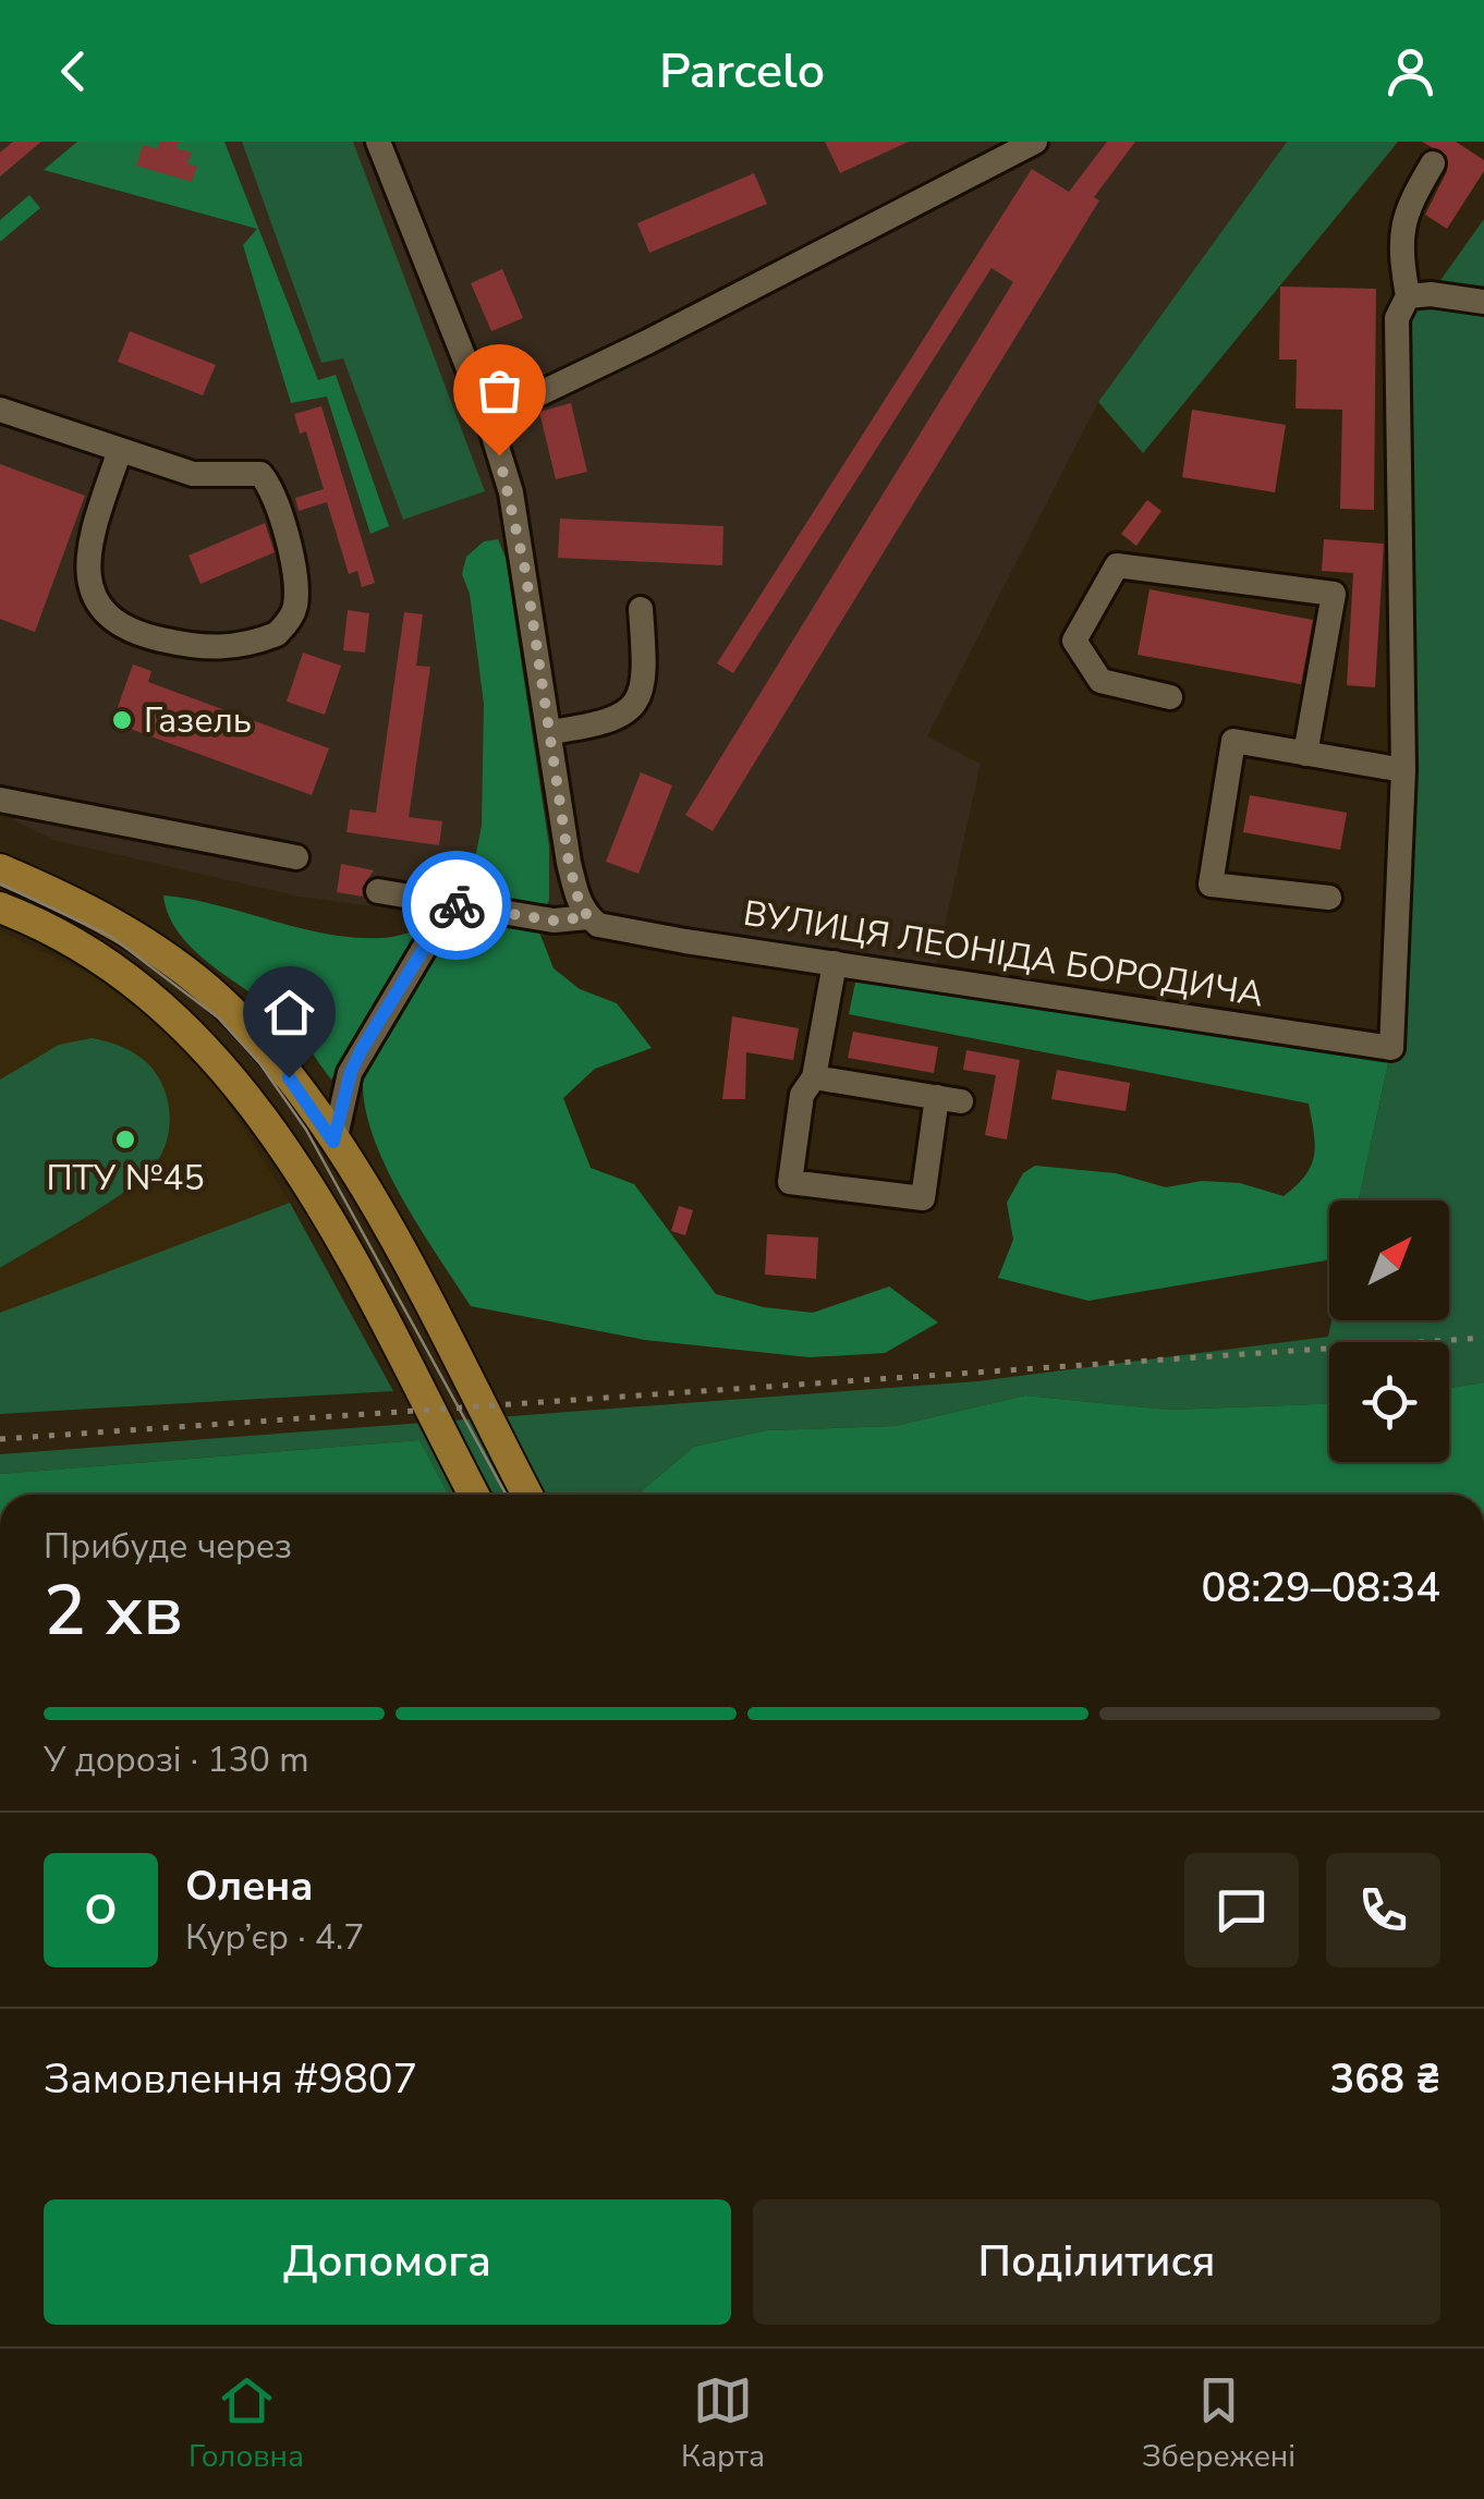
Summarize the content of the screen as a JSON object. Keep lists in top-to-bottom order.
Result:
{
  "streets": {
    "street": ["ВУЛИЦЯ ЛЕОНІДА БОРОДИЧА"]
  },
  "places": ["Газель", "ПТУ №45"],
  "north": "top right",
  "page": {
    "header": "Parcelo",
    "heading": ["2 хв", "Прибуде через", "08:29–08:34"],
    "panel": [
      "Олена",
      "Кур’єр · 4.7",
      "Замовлення #9807",
      "368 ₴"
    ],
    "bar": "У дорозі · 130 m",
    "round": "О",
    "buttons": ["Допомога", "Поділитися"],
    "tabs": ["Головна", "Карта", "Збережені"]
  }
}
